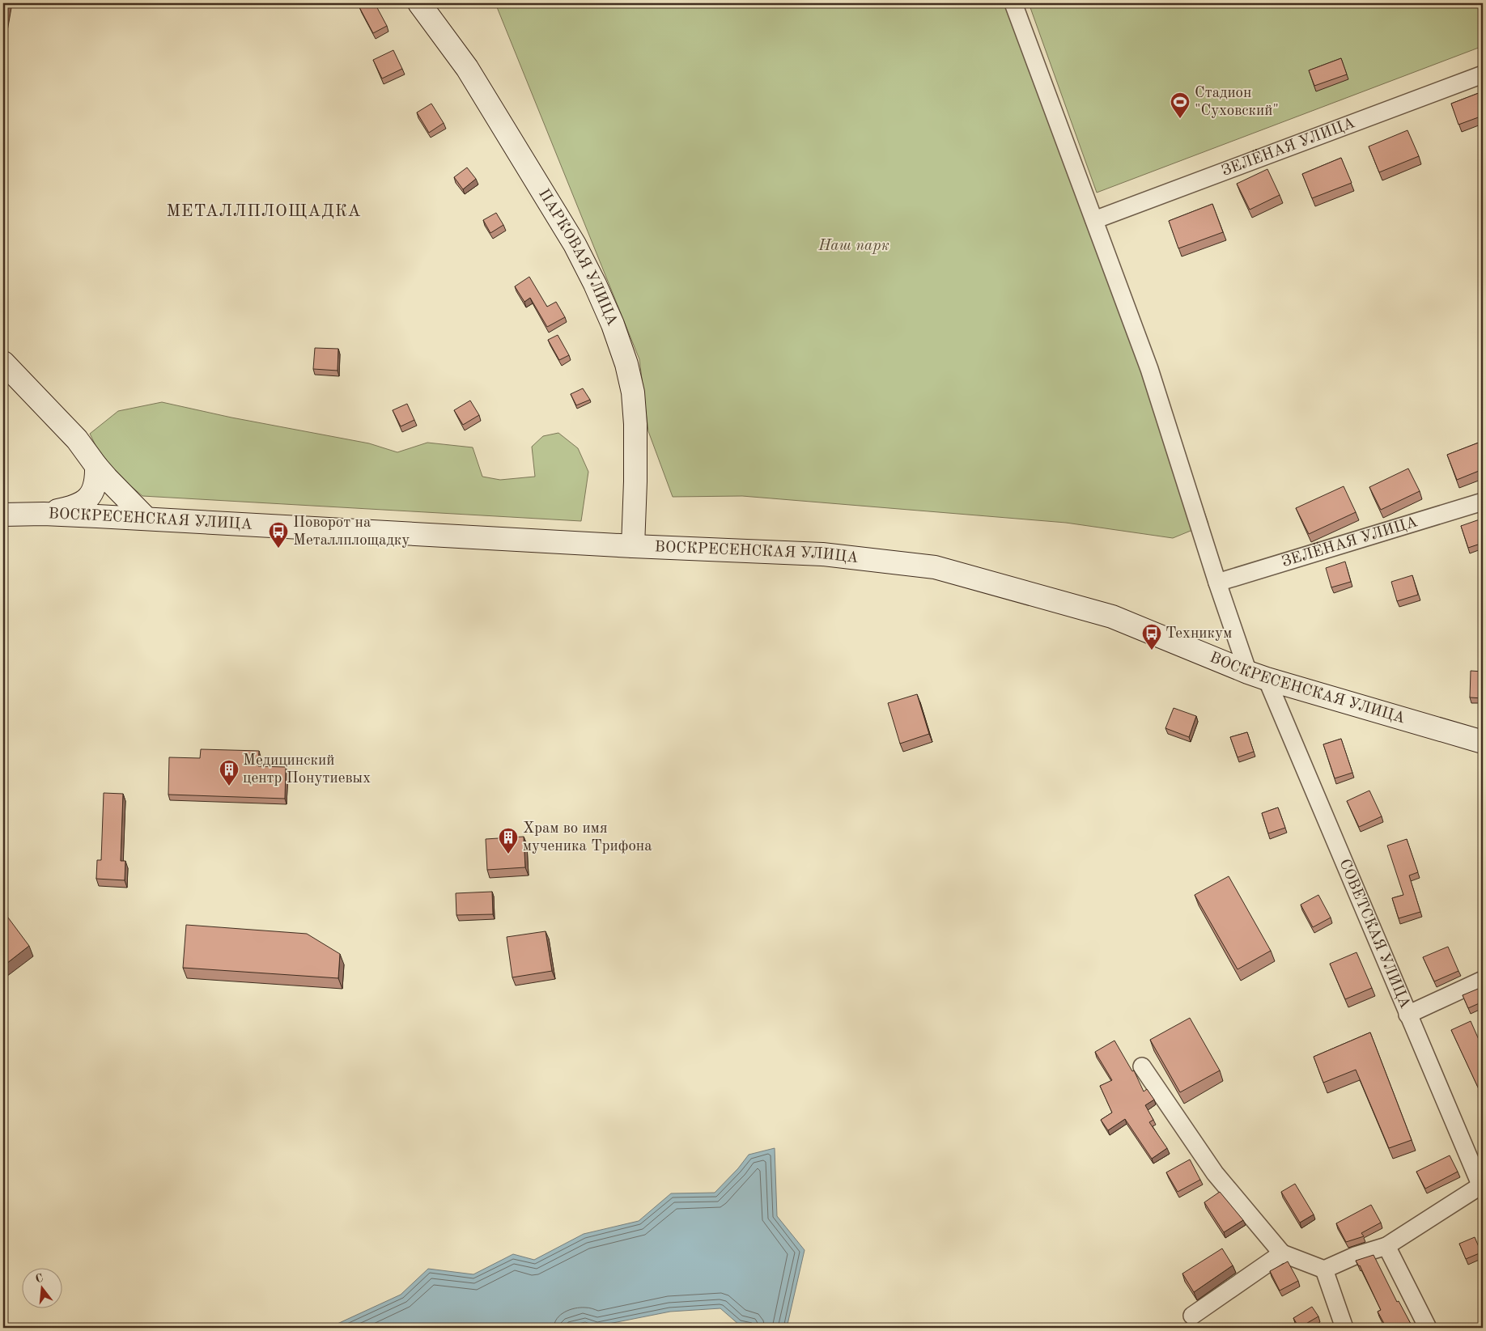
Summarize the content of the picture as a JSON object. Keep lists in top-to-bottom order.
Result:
{
  "streets": {
    "street": [
      "ЗЕЛЁНАЯ УЛИЦА",
      "ПАРКОВАЯ УЛИЦА",
      "ВОСКРЕСЕНСКАЯ УЛИЦА",
      "СОВЕТСКАЯ УЛИЦА"
    ]
  },
  "crossings": [
    ["ЗЕЛЁНАЯ УЛИЦА", "СОВЕТСКАЯ УЛИЦА"],
    ["ПАРКОВАЯ УЛИЦА", "ВОСКРЕСЕНСКАЯ УЛИЦА"],
    ["ВОСКРЕСЕНСКАЯ УЛИЦА", "СОВЕТСКАЯ УЛИЦА"]
  ],
  "districts": ["МЕТАЛЛПЛОЩАДКА"],
  "parks": ["Наш парк"],
  "places": {
    "sports": ["Стадион \"Суховский\""],
    "bus stop": ["Поворот на Металлплощадку", "Техникум"],
    "building": ["Медицинский центр Понутиевых", "Храм во имя мученика Трифона"]
  },
  "north": "top"
}
